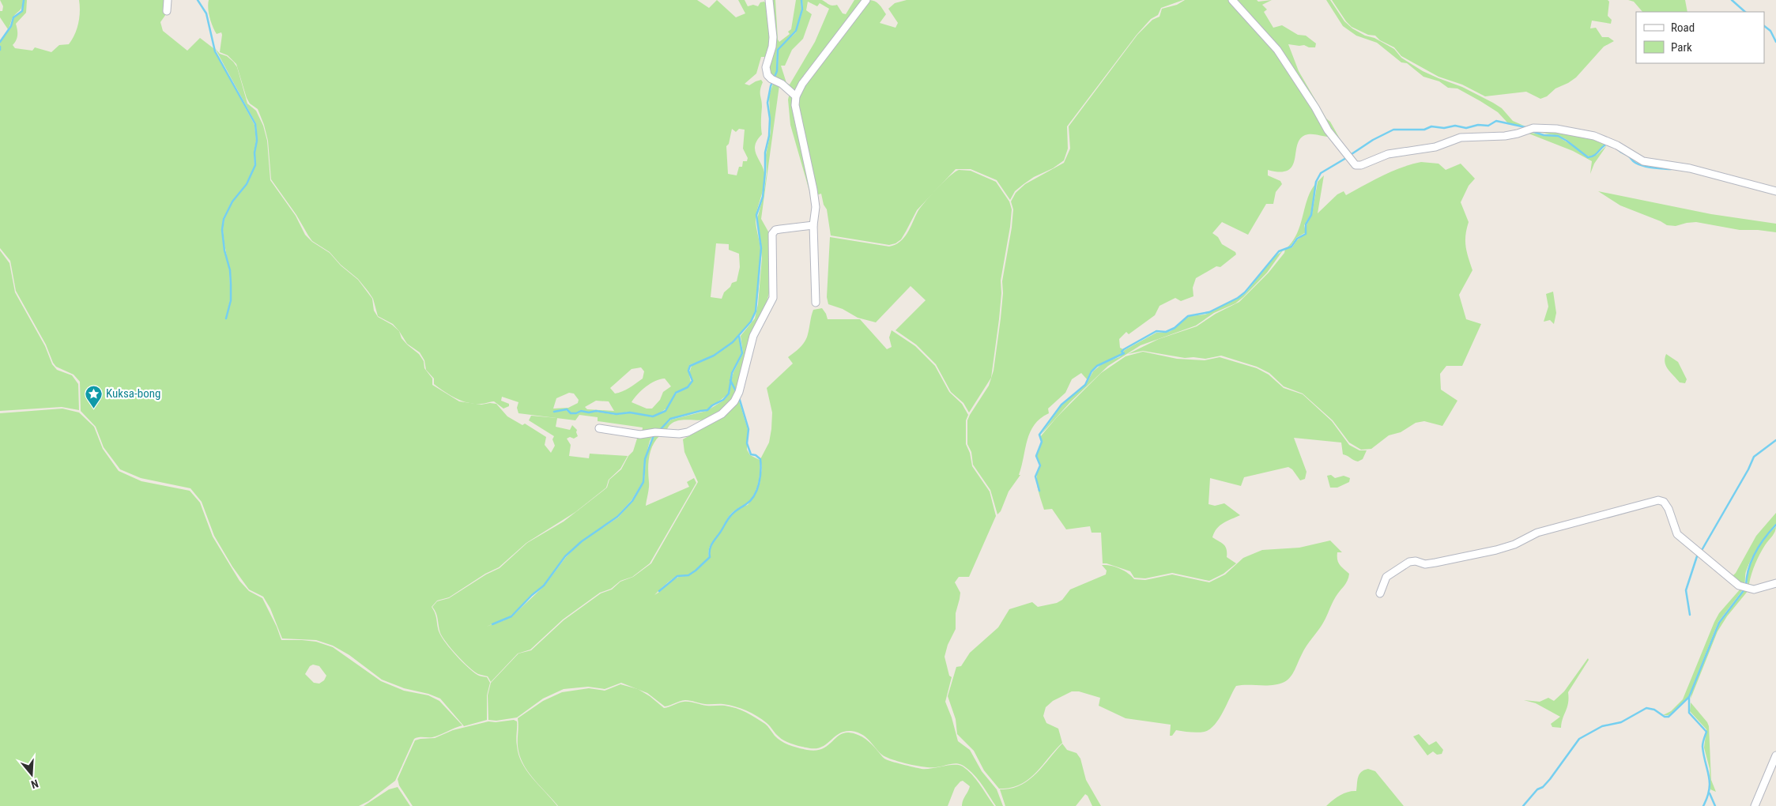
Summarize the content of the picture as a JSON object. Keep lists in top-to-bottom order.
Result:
{
  "places": {
    "place": ["Kuksa-bong"]
  },
  "legend": ["Road", "Park"],
  "north": "bottom"
}
